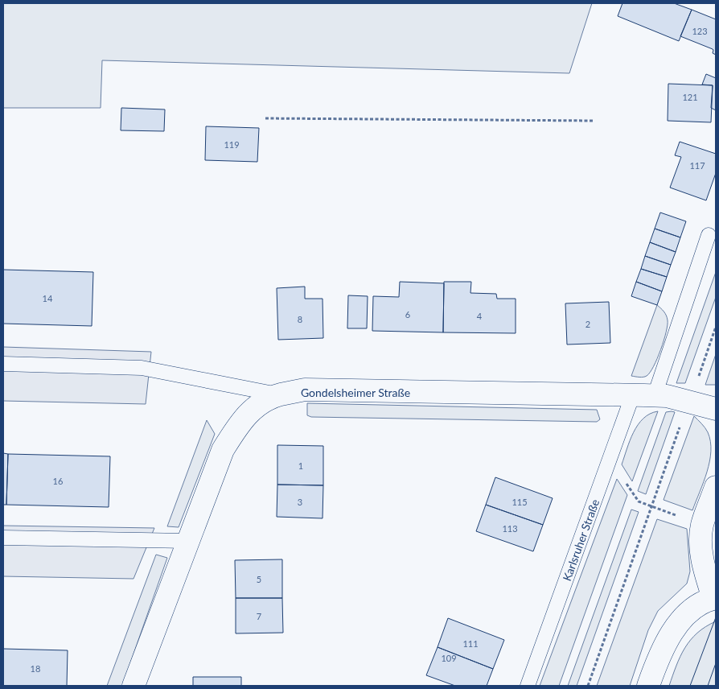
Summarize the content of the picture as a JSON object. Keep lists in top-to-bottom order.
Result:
{
  "streets": {
    "street": ["Gondelsheimer Straße"],
    "lane": ["Karlsruher Straße"]
  },
  "crossings": [
    ["Gondelsheimer Straße", "Karlsruher Straße"]
  ],
  "house_numbers": [
    "123",
    "121",
    "119",
    "117",
    "14",
    "6",
    "4",
    "8",
    "2",
    "1",
    "16",
    "3",
    "115",
    "113",
    "5",
    "7",
    "111",
    "109",
    "18"
  ]
}
